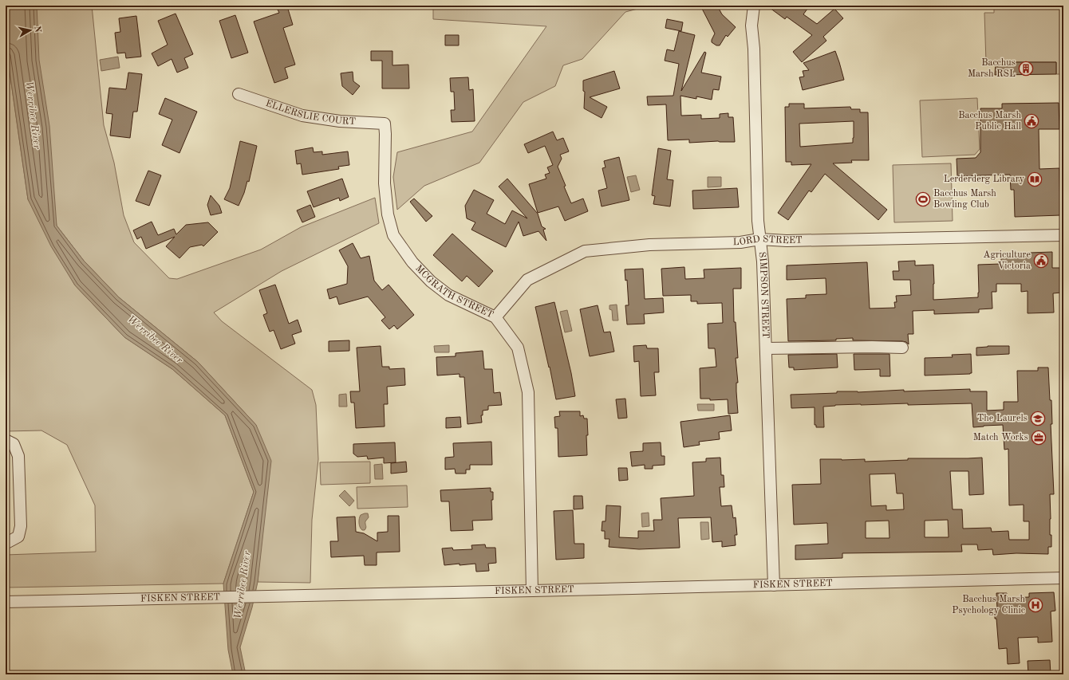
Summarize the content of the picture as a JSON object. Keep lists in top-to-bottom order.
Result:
{
  "streets": {
    "street": [
      "ELLERSLIE COURT",
      "LORD STREET",
      "MCGRATH STREET",
      "SIMPSON STREET",
      "FISKEN STREET"
    ]
  },
  "crossings": [
    ["ELLERSLIE COURT", "MCGRATH STREET"],
    ["LORD STREET", "MCGRATH STREET"],
    ["LORD STREET", "SIMPSON STREET"],
    ["MCGRATH STREET", "FISKEN STREET"],
    ["SIMPSON STREET", "FISKEN STREET"]
  ],
  "water": ["Werribee River"],
  "places": {
    "building": ["Bacchus Marsh RSL"],
    "public building": ["Bacchus Marsh Public Hall", "Agriculture Victoria"],
    "library": ["Lerderderg Library"],
    "sports": ["Bacchus Marsh Bowling Club"],
    "school or university": ["The Laurels"],
    "office": ["Match Works"],
    "hospital": ["Bacchus Marsh Psychology Clinic"]
  },
  "north": "right"
}
